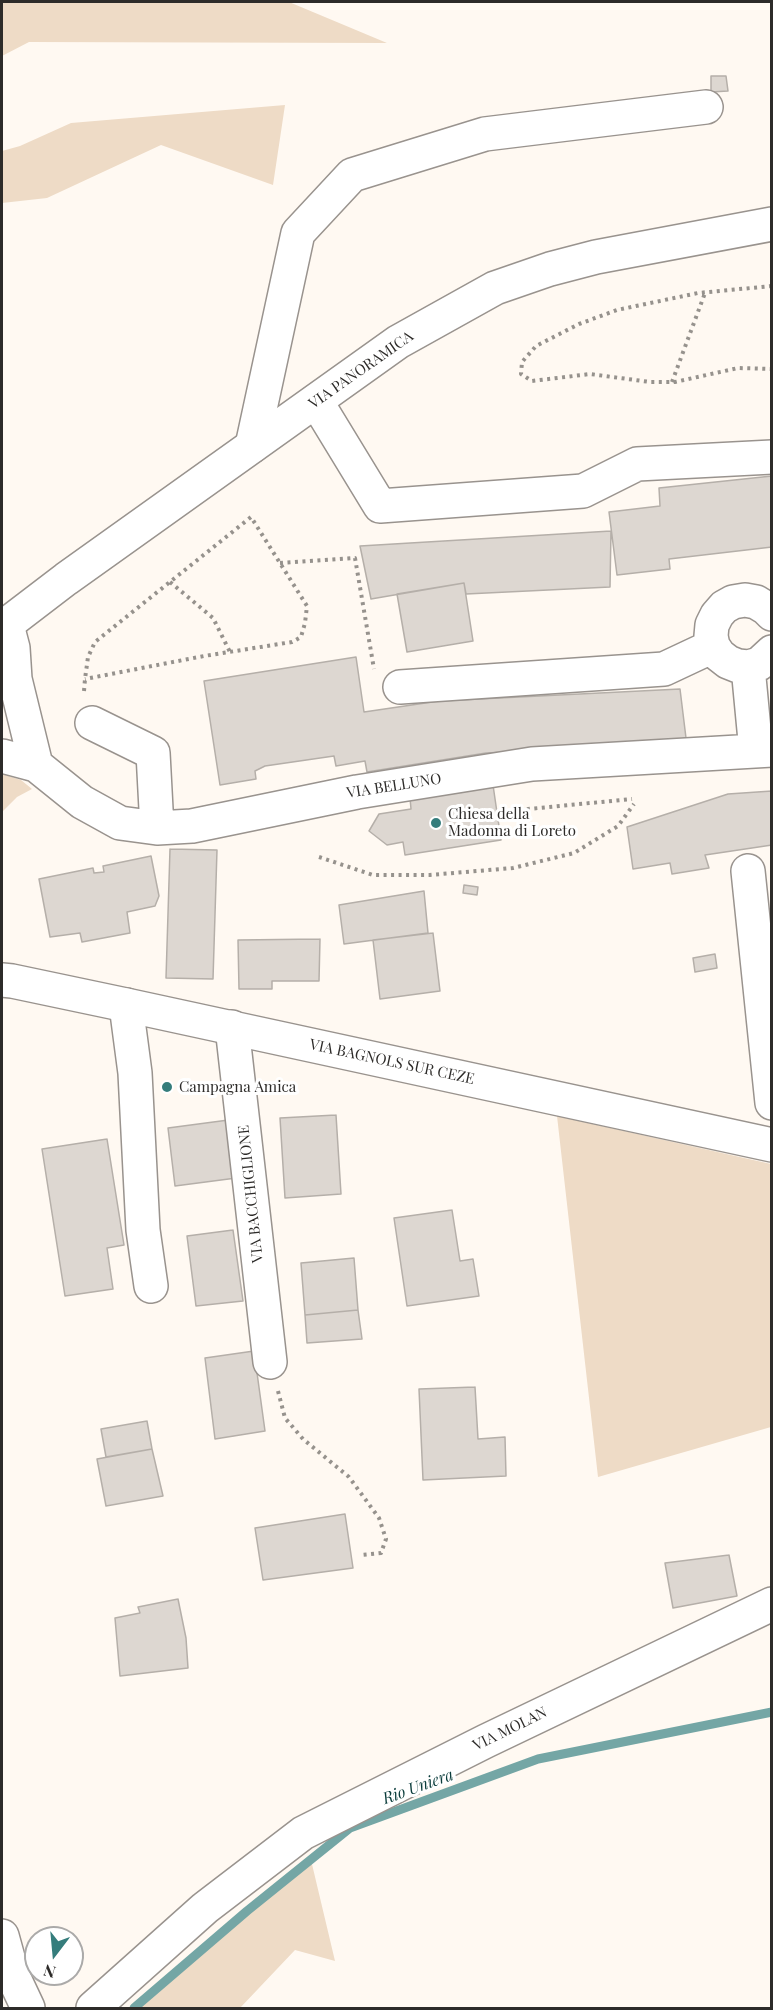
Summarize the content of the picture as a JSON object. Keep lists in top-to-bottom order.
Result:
{
  "streets": {
    "street": [
      "VIA PANORAMICA",
      "VIA BELLUNO",
      "VIA BAGNOLS SUR CEZE",
      "VIA BACCHIGLIONE",
      "VIA MOLAN"
    ]
  },
  "crossings": [
    ["VIA BAGNOLS SUR CEZE", "VIA BACCHIGLIONE"]
  ],
  "water": ["Rio Uniera"],
  "places": ["Chiesa della Madonna di Loreto", "Campagna Amica"],
  "north": "bottom"
}
